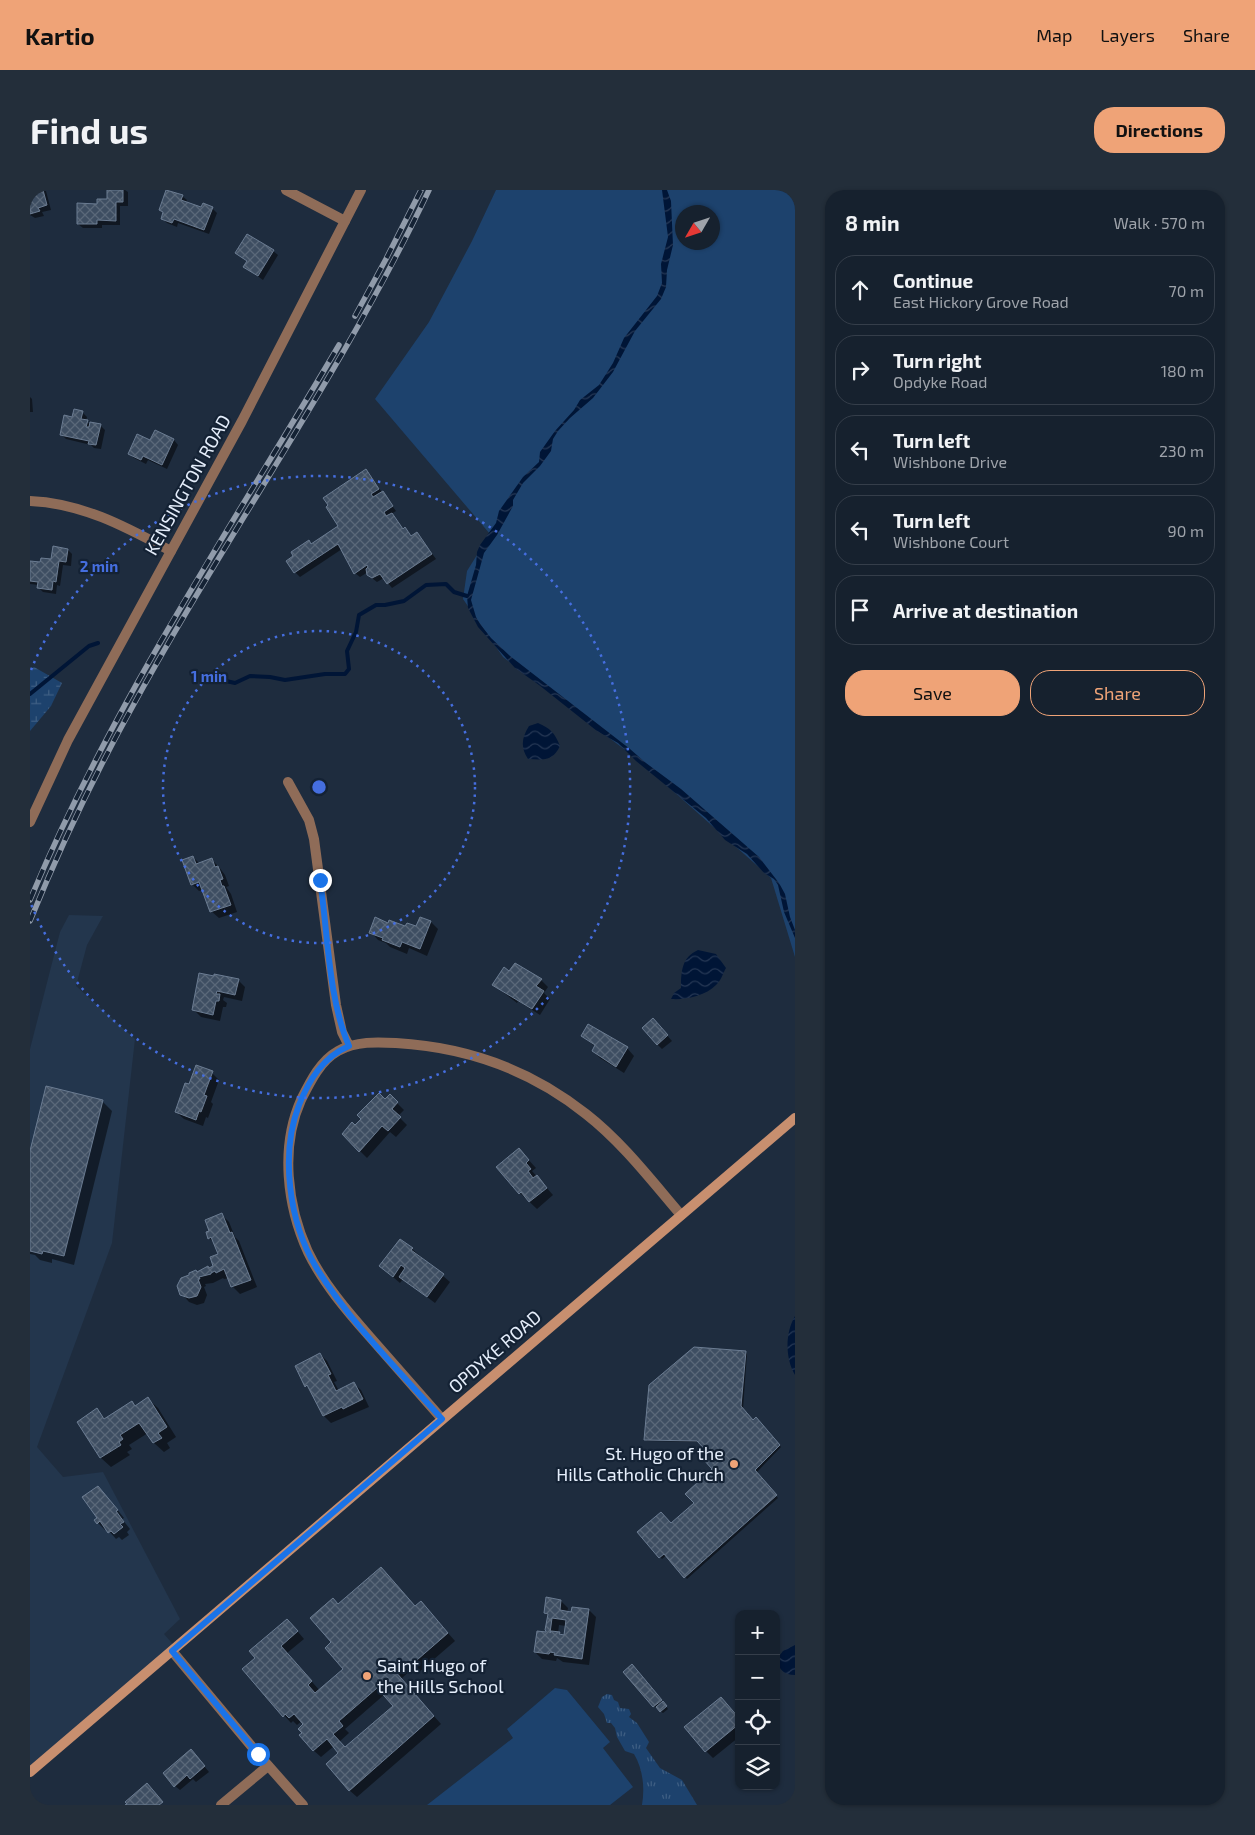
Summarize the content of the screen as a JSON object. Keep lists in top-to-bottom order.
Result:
{
  "streets": {
    "main road": ["OPDYKE ROAD"],
    "street": ["KENSINGTON ROAD"]
  },
  "places": ["St. Hugo of the Hills Catholic Church", "Saint Hugo of the Hills School"],
  "north": "bottom left",
  "page": {
    "header": "Kartio",
    "nav": ["Map", "Layers", "Share"],
    "buttons": [
      "Directions",
      ["Save", "Share"]
    ],
    "title": "Find us",
    "heading": ["8 min", "Walk · 570 m"],
    "list": [
      ["Continue", "East Hickory Grove Road", "70 m"],
      ["Turn right", "Opdyke Road", "180 m"],
      ["Turn left", "Wishbone Drive", "230 m"],
      ["Turn left", "Wishbone Court", "90 m"],
      "Arrive at destination"
    ],
    "map_buttons": ["+", "−"]
  },
  "rings": ["2 min", "1 min"]
}
